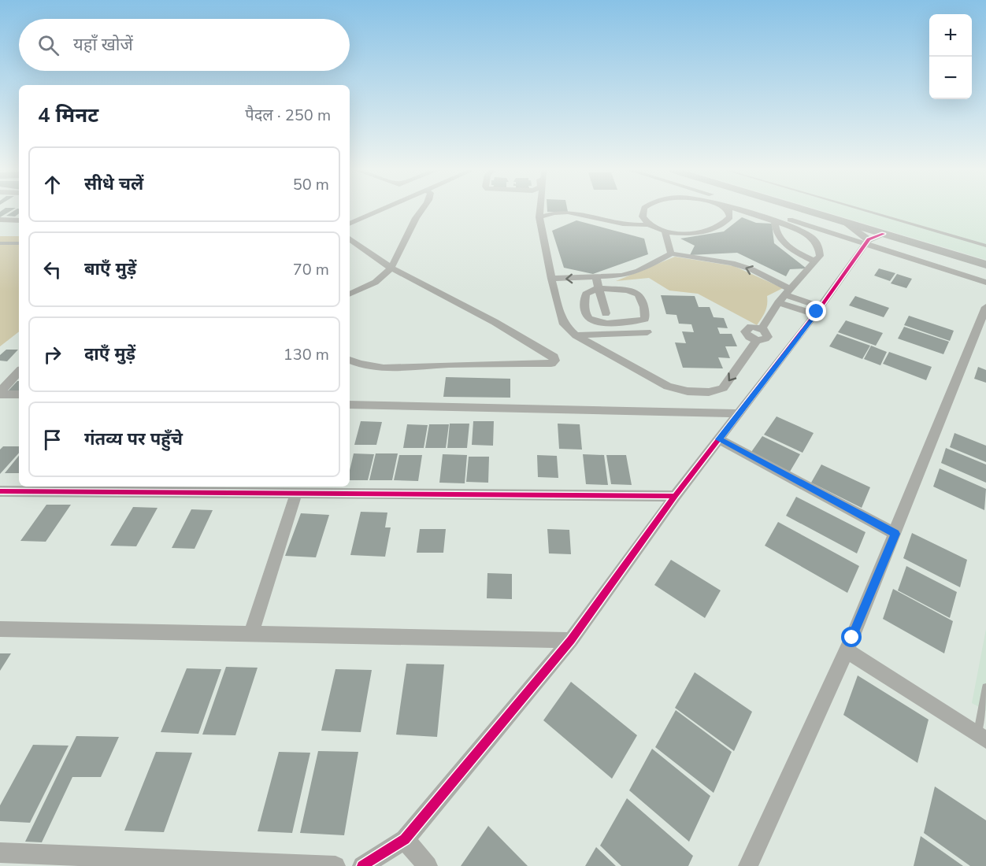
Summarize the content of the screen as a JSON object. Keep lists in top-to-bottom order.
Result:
{
  "page": {
    "map_buttons": ["+", "−"],
    "search": "यहाँ खोजें",
    "heading": ["4 मिनट", "पैदल · 250 m"],
    "list": [
      ["सीधे चलें", "50 m"],
      ["बाएँ मुड़ें", "70 m"],
      ["दाएँ मुड़ें", "130 m"],
      "गंतव्य पर पहुँचे"
    ]
  }
}
